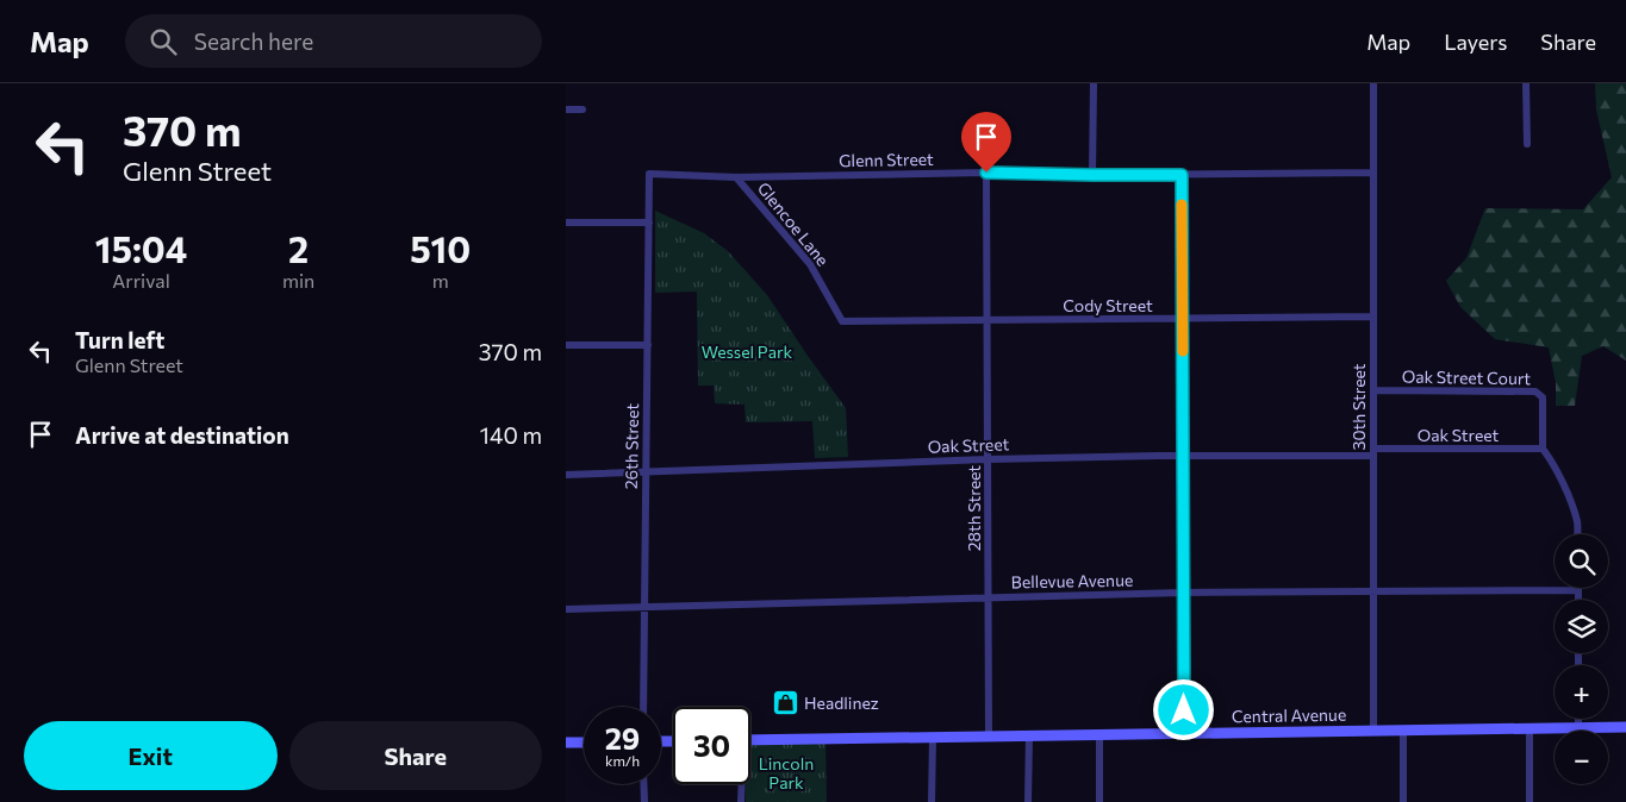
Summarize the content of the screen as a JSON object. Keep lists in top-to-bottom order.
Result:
{
  "streets": {
    "street": [
      "Glenn Street",
      "Glencoe Lane",
      "Cody Street",
      "Oak Street Court",
      "30th Street",
      "Oak Street",
      "26th Street",
      "28th Street",
      "Bellevue Avenue",
      "Central Avenue"
    ]
  },
  "crossings": [
    ["Glenn Street", "Glencoe Lane"],
    ["Glenn Street", "30th Street"],
    ["Glenn Street", "26th Street"],
    ["Glenn Street", "28th Street"],
    ["Glencoe Lane", "Cody Street"],
    ["Cody Street", "30th Street"],
    ["Cody Street", "28th Street"],
    ["Oak Street Court", "30th Street"],
    ["Oak Street Court", "Oak Street"],
    ["30th Street", "Oak Street"],
    ["30th Street", "Bellevue Avenue"],
    ["30th Street", "Central Avenue"],
    ["Oak Street", "26th Street"],
    ["Oak Street", "28th Street"],
    ["26th Street", "Bellevue Avenue"],
    ["28th Street", "Bellevue Avenue"],
    ["28th Street", "Central Avenue"]
  ],
  "parks": ["Wessel Park", "Lincoln Park"],
  "places": {
    "shop": ["Headlinez"]
  },
  "page": {
    "header": "Map",
    "search": "Search here",
    "nav": ["Map", "Layers", "Share"],
    "turn": ["370 m", "Glenn Street"],
    "eta": [
      "15:04",
      "Arrival",
      "2",
      "min",
      "510",
      "m"
    ],
    "list": [
      {
        "name": "Turn left",
        "note": "Glenn Street",
        "value": "370 m"
      },
      {
        "name": "Arrive at destination",
        "value": "140 m"
      }
    ],
    "map_buttons": ["+", "−"],
    "speed": "29 km/h",
    "limit": "30",
    "buttons": ["Exit", "Share"]
  }
}
